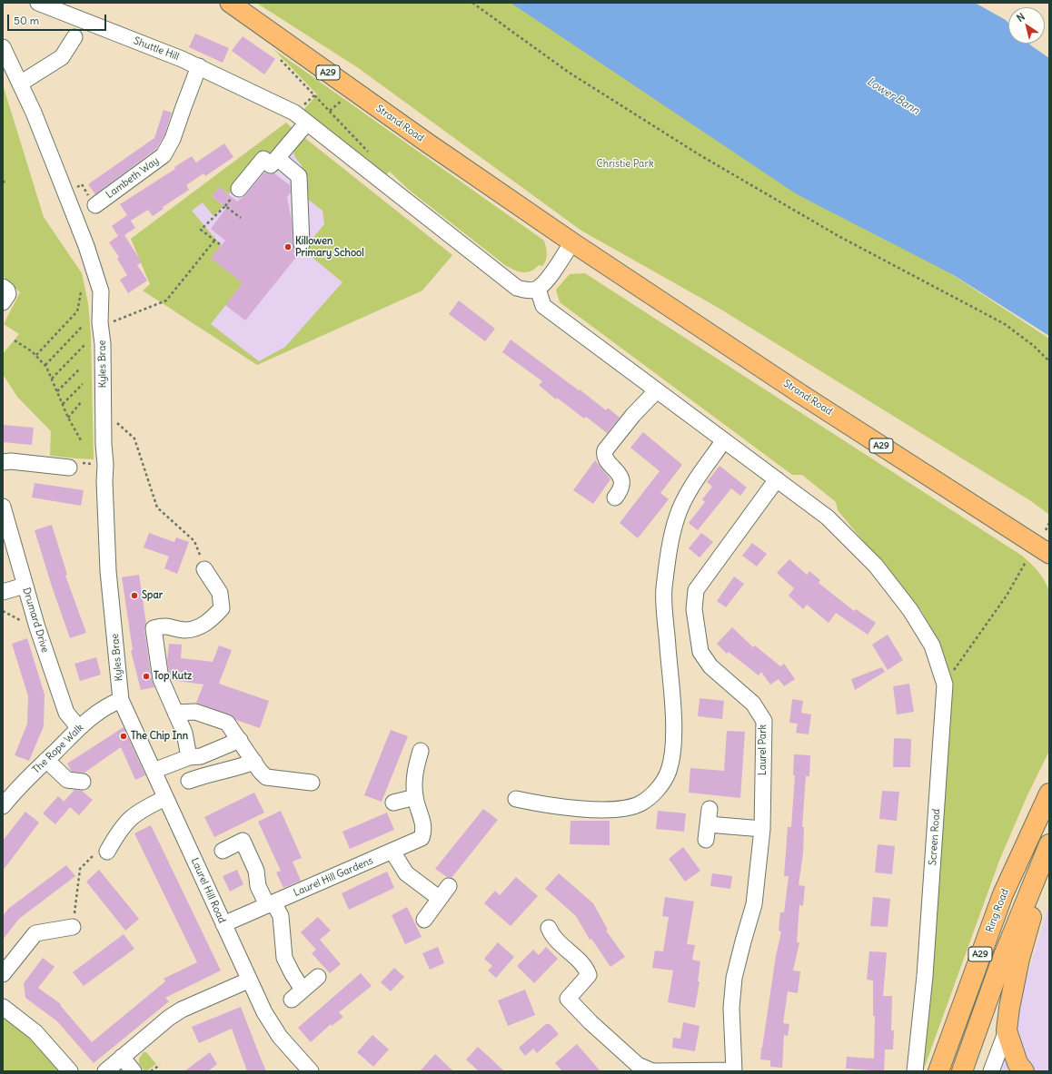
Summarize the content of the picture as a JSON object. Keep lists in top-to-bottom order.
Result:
{
  "streets": {
    "highway": ["A29", "Ring Road"],
    "main road": ["Strand Road"],
    "street": [
      "Shuttle Hill",
      "Lambeth Way",
      "Kyles Brae",
      "Drumard Drive",
      "The Rope Walk",
      "Laurel Park",
      "Screen Road",
      "Laurel Hill Gardens",
      "Laurel Hill Road"
    ]
  },
  "crossings": [
    ["Shuttle Hill", "Lambeth Way"],
    ["Kyles Brae", "The Rope Walk"],
    ["Kyles Brae", "Laurel Hill Road"],
    ["Drumard Drive", "The Rope Walk"],
    ["The Rope Walk", "Laurel Hill Road"],
    ["Laurel Park", "Screen Road"],
    ["Laurel Hill Gardens", "Laurel Hill Road"]
  ],
  "water": ["Lower Bann"],
  "parks": ["Christie Park"],
  "places": [
    "Killowen Primary School",
    "Spar",
    "Top Kutz",
    "The Chip Inn"
  ],
  "scale_bar": "50 m",
  "north": "top left"
}
